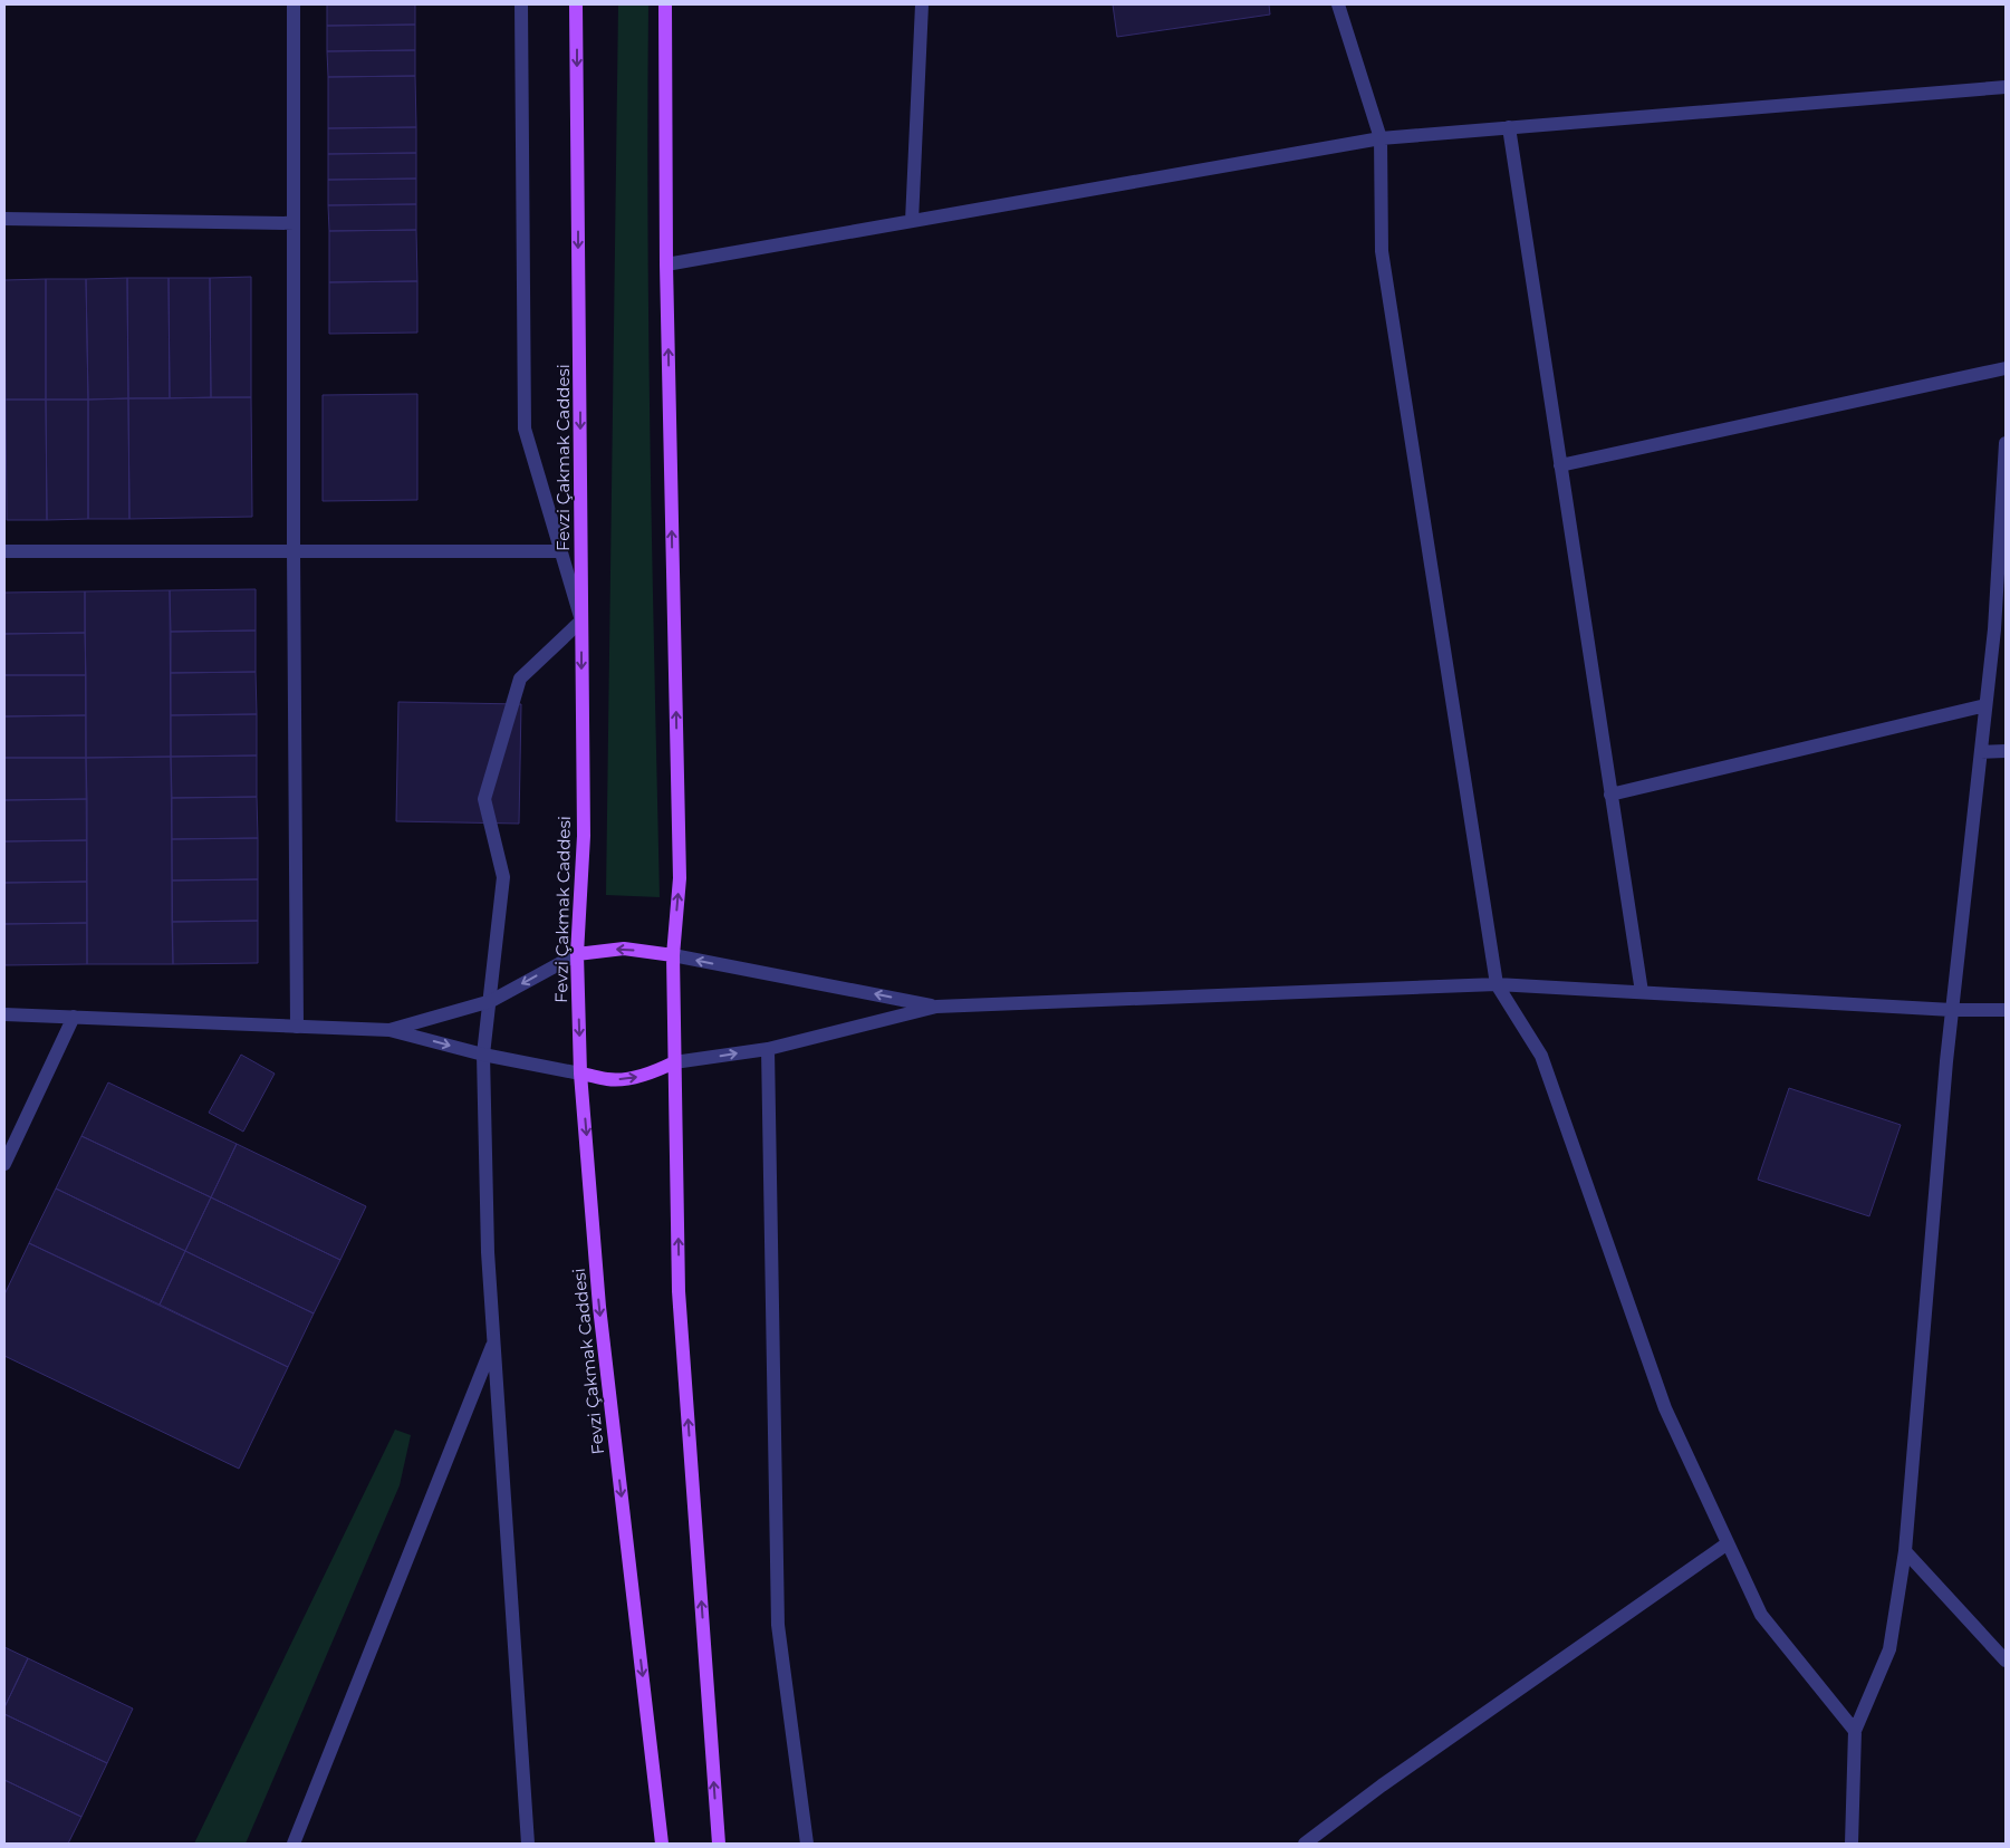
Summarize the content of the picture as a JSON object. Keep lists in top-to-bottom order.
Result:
{
  "streets": {
    "main road": ["Fevzi Çakmak Caddesi"]
  }
}
